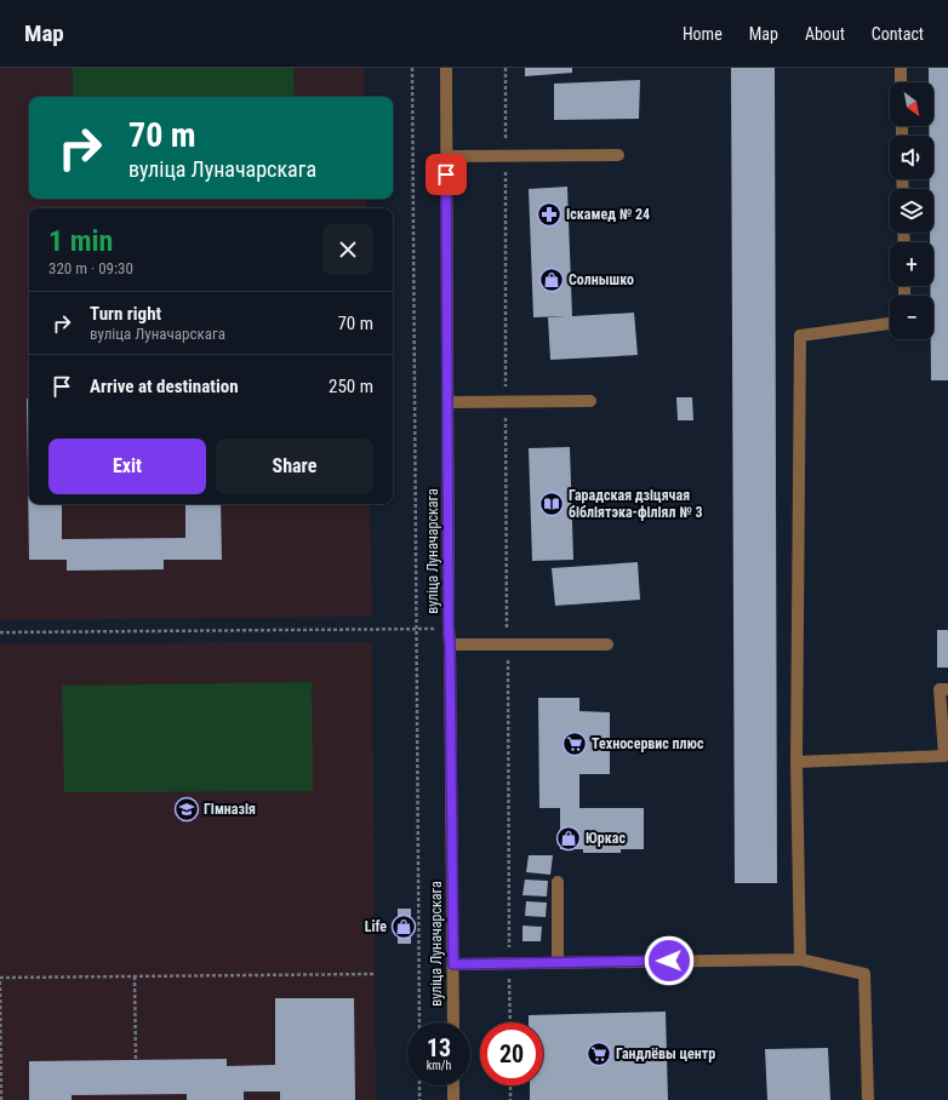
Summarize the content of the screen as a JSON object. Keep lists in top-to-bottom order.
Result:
{
  "streets": {
    "street": ["вуліца Луначарскага"]
  },
  "places": {
    "pharmacy": ["Іскамед № 24"],
    "shop": ["Солнышко", "Юркас", "Life"],
    "library": ["Гарадская дзіцячая бібліятэка-філіял № 3"],
    "supermarket": ["Техносервис плюс", "Гандлёвы центр"],
    "school or university": ["Гімназія"]
  },
  "north": "bottom right",
  "page": {
    "header": "Map",
    "nav": [
      "Home",
      "Map",
      "About",
      "Contact"
    ],
    "map_buttons": ["+", "−"],
    "turn": ["70 m", "вуліца Луначарскага"],
    "heading": ["1 min", "320 m · 09:30"],
    "list": [
      {
        "name": "Turn right",
        "note": "вуліца Луначарскага",
        "value": "70 m"
      },
      {
        "name": "Arrive at destination",
        "value": "250 m"
      }
    ],
    "buttons": ["Exit", "Share"],
    "speed": "13 km/h",
    "limit": "20"
  }
}
